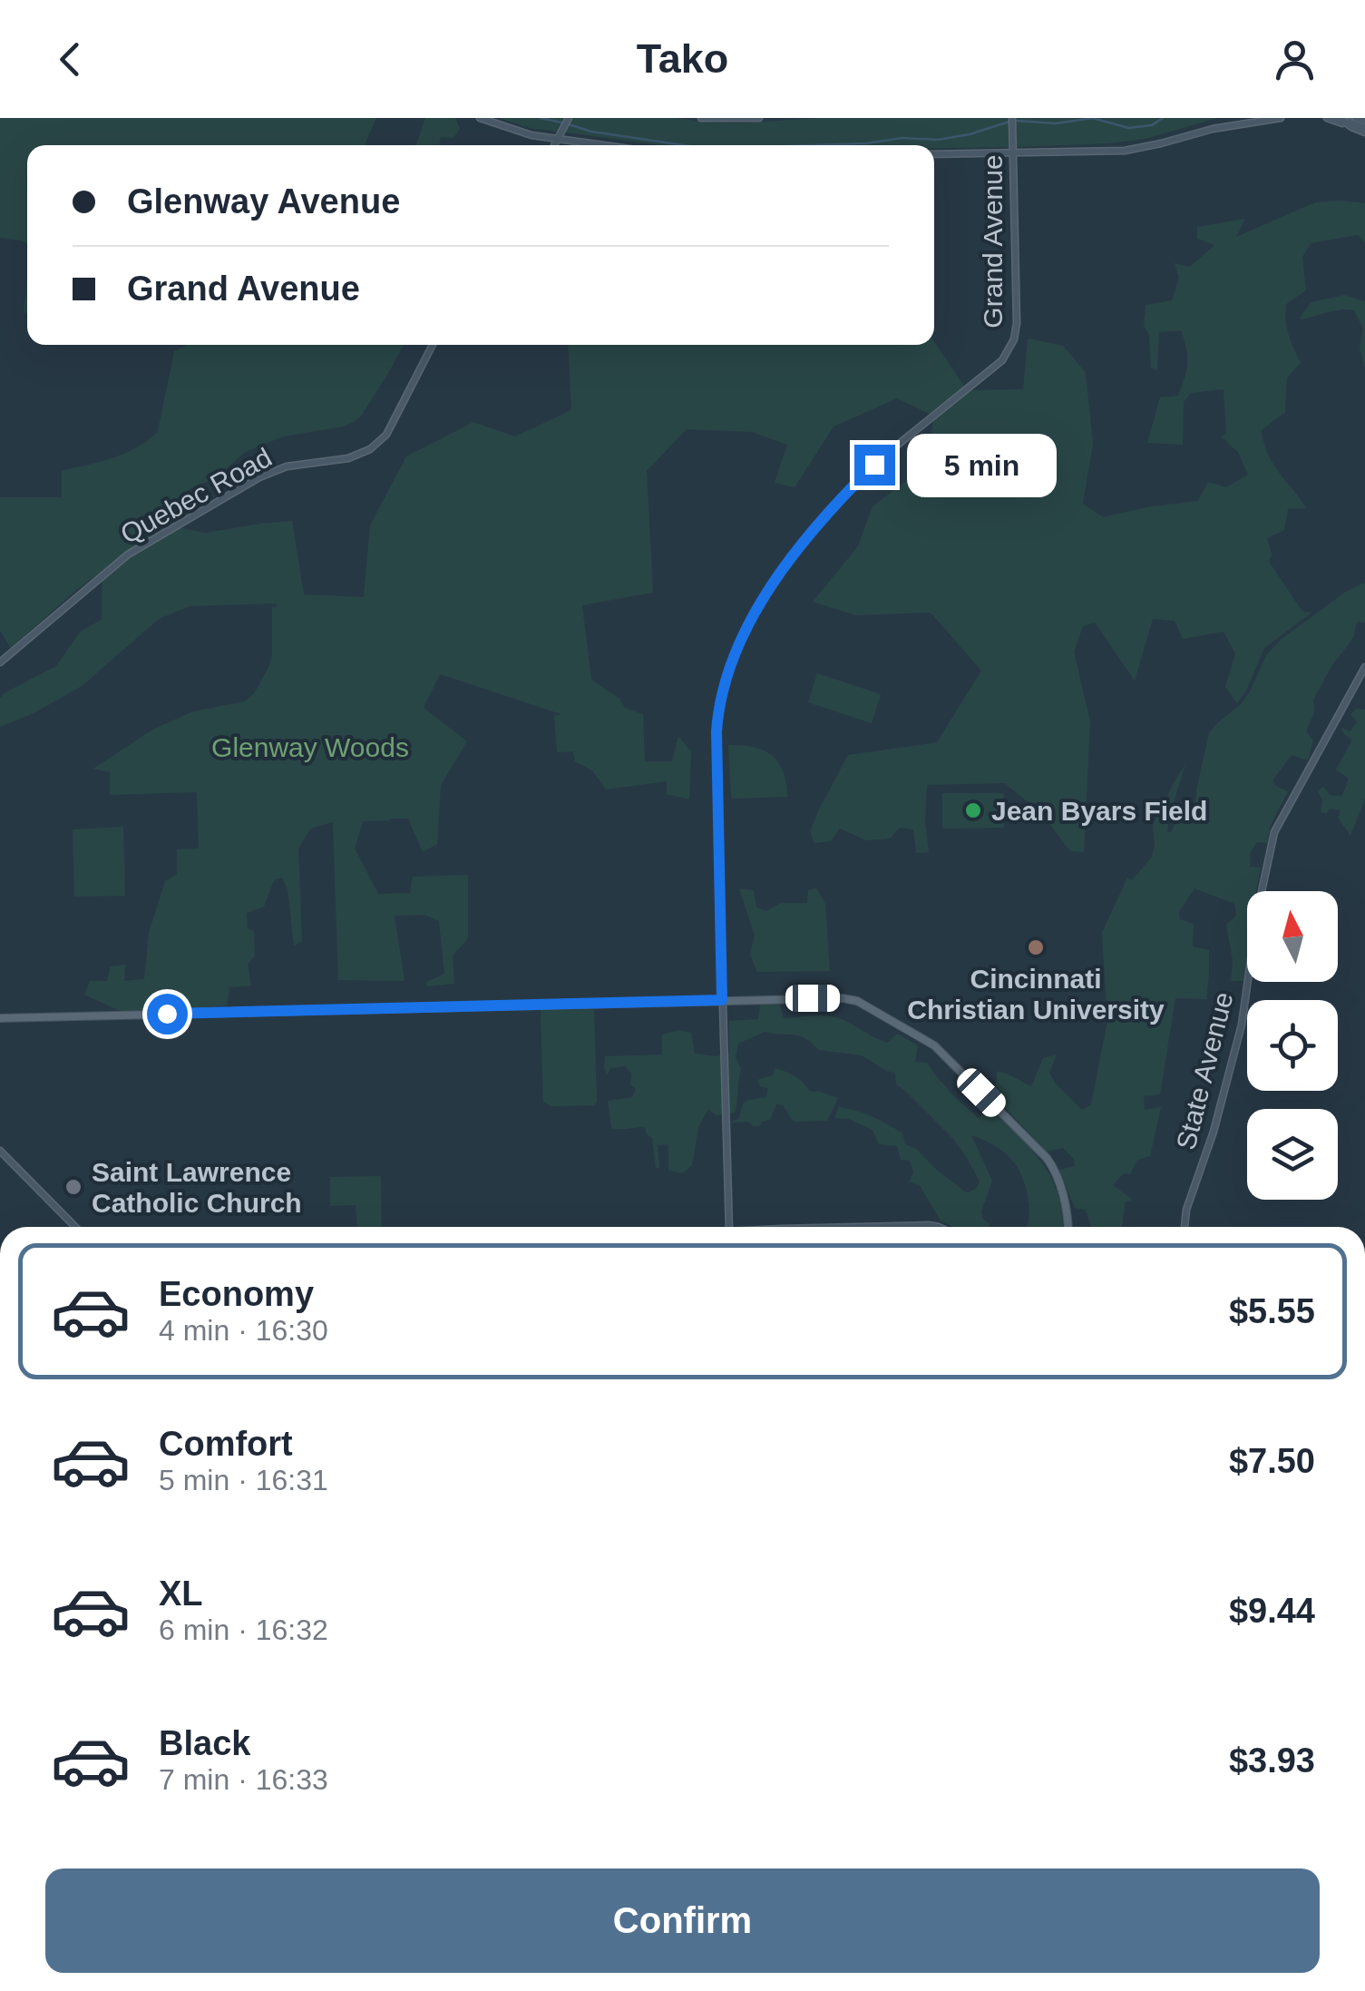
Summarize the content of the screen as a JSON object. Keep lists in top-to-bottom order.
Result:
{
  "streets": {
    "street": ["Grand Avenue", "Quebec Road", "State Avenue"]
  },
  "parks": ["Glenway Woods"],
  "places": ["Jean Byars Field", "Cincinnati Christian University", "Saint Lawrence Catholic Church"],
  "north": "top",
  "page": {
    "header": "Tako",
    "banner": ["Glenway Avenue", "Grand Avenue"],
    "bubble": "5 min",
    "list": [
      {
        "name": "Economy",
        "note": "4 min · 16:30",
        "value": "$5.55"
      },
      {
        "name": "Comfort",
        "note": "5 min · 16:31",
        "value": "$7.50"
      },
      {
        "name": "XL",
        "note": "6 min · 16:32",
        "value": "$9.44"
      },
      {
        "name": "Black",
        "note": "7 min · 16:33",
        "value": "$3.93"
      }
    ],
    "buttons": "Confirm"
  }
}
